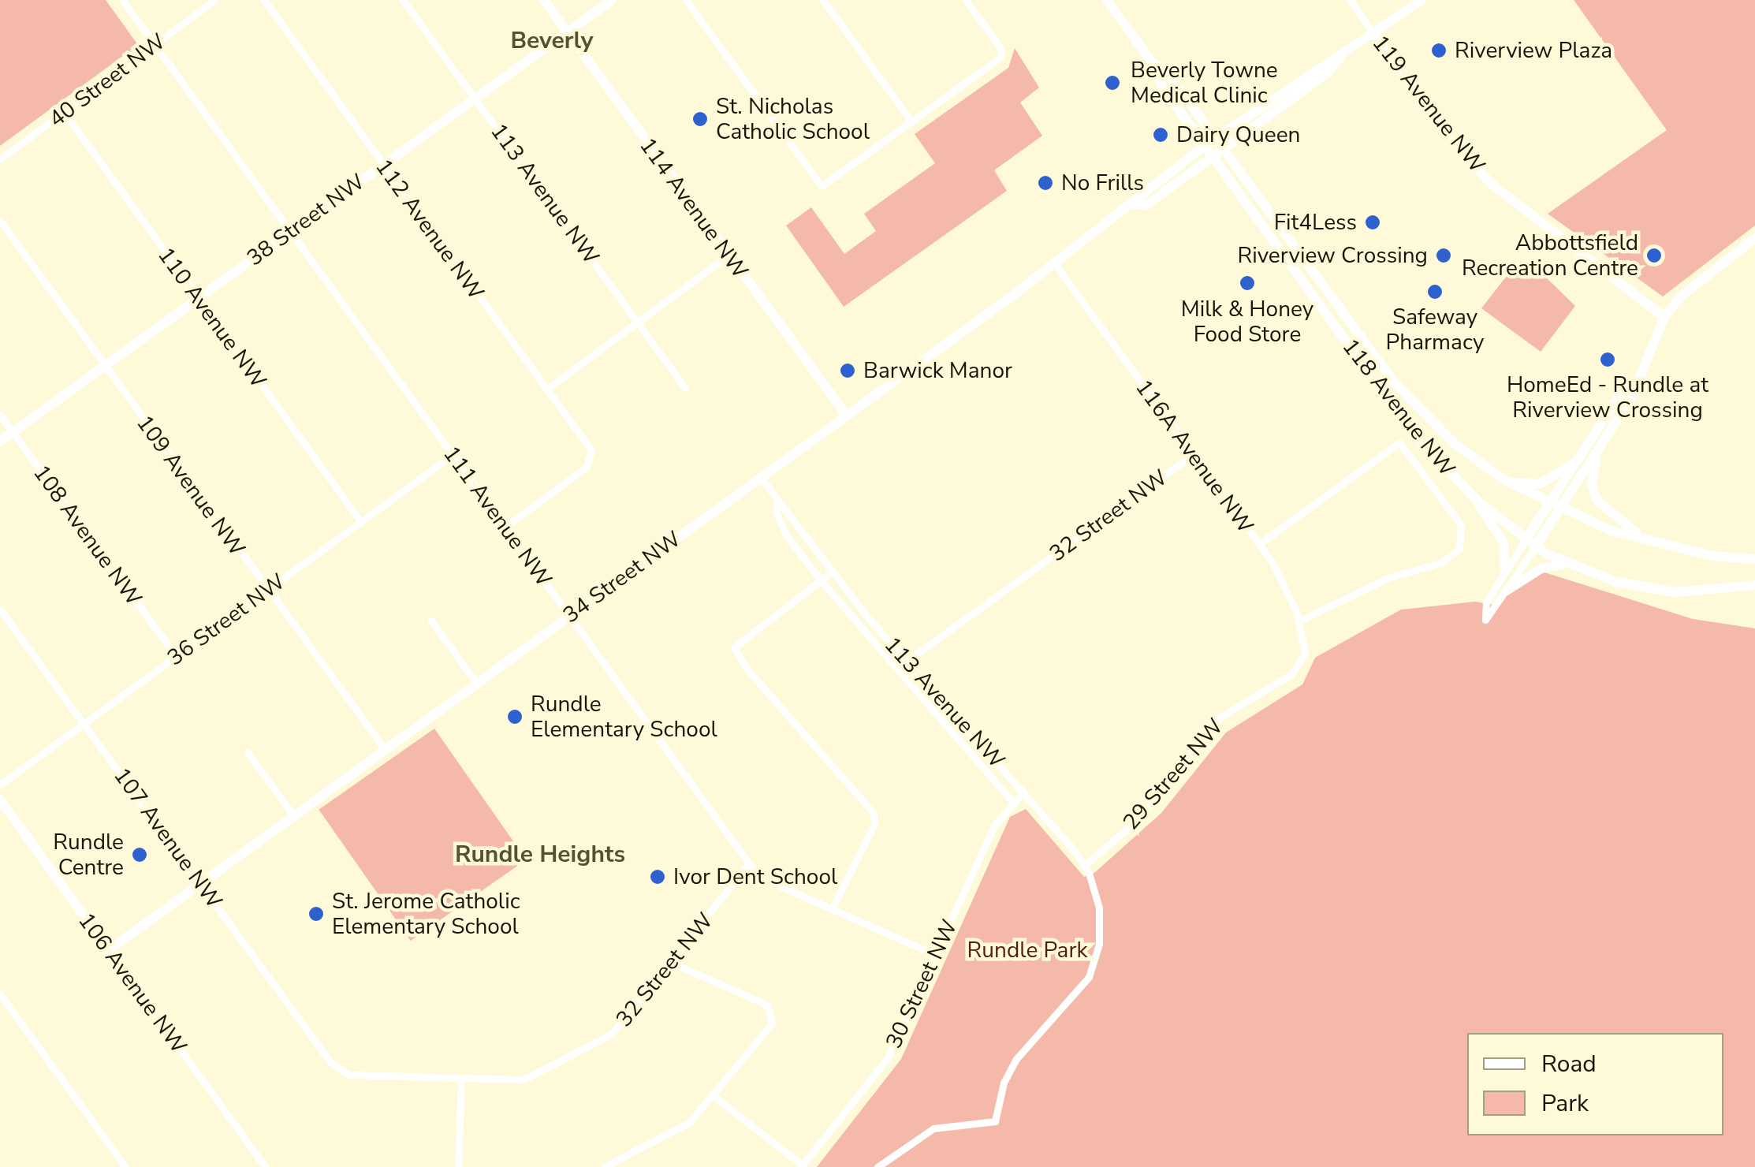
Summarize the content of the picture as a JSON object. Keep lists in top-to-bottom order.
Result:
{
  "streets": {
    "street": [
      "40 Street NW",
      "119 Avenue NW",
      "113 Avenue NW",
      "114 Avenue NW",
      "38 Street NW",
      "112 Avenue NW",
      "110 Avenue NW",
      "118 Avenue NW",
      "116A Avenue NW",
      "109 Avenue NW",
      "32 Street NW",
      "111 Avenue NW",
      "108 Avenue NW",
      "34 Street NW",
      "36 Street NW",
      "29 Street NW",
      "107 Avenue NW",
      "106 Avenue NW",
      "30 Street NW"
    ]
  },
  "crossings": [
    ["40 Street NW", "110 Avenue NW"],
    ["40 Street NW", "111 Avenue NW"],
    ["119 Avenue NW", "34 Street NW"],
    ["113 Avenue NW", "38 Street NW"],
    ["113 Avenue NW", "32 Street NW"],
    ["113 Avenue NW", "34 Street NW"],
    ["113 Avenue NW", "29 Street NW"],
    ["113 Avenue NW", "30 Street NW"],
    ["114 Avenue NW", "38 Street NW"],
    ["114 Avenue NW", "34 Street NW"],
    ["38 Street NW", "112 Avenue NW"],
    ["38 Street NW", "110 Avenue NW"],
    ["38 Street NW", "109 Avenue NW"],
    ["38 Street NW", "111 Avenue NW"],
    ["38 Street NW", "108 Avenue NW"],
    ["112 Avenue NW", "111 Avenue NW"],
    ["110 Avenue NW", "36 Street NW"],
    ["118 Avenue NW", "34 Street NW"],
    ["116A Avenue NW", "32 Street NW"],
    ["116A Avenue NW", "34 Street NW"],
    ["116A Avenue NW", "29 Street NW"],
    ["109 Avenue NW", "34 Street NW"],
    ["109 Avenue NW", "36 Street NW"],
    ["32 Street NW", "111 Avenue NW"],
    ["32 Street NW", "107 Avenue NW"],
    ["111 Avenue NW", "34 Street NW"],
    ["111 Avenue NW", "36 Street NW"],
    ["111 Avenue NW", "30 Street NW"],
    ["108 Avenue NW", "36 Street NW"],
    ["34 Street NW", "107 Avenue NW"],
    ["34 Street NW", "106 Avenue NW"],
    ["36 Street NW", "107 Avenue NW"]
  ],
  "districts": ["Beverly", "Rundle Heights"],
  "parks": ["Rundle Park"],
  "places": [
    "Riverview Plaza",
    "Beverly Towne Medical Clinic",
    "St. Nicholas Catholic School",
    "Dairy Queen",
    "No Frills",
    "Fit4Less",
    "Riverview Crossing",
    "Abbottsfield Recreation Centre",
    "Milk & Honey Food Store",
    "Safeway Pharmacy",
    "HomeEd - Rundle at Riverview Crossing",
    "Barwick Manor",
    "Rundle Elementary School",
    "Rundle Centre",
    "Ivor Dent School",
    "St. Jerome Catholic Elementary School"
  ],
  "legend": ["Road", "Park"]
}
